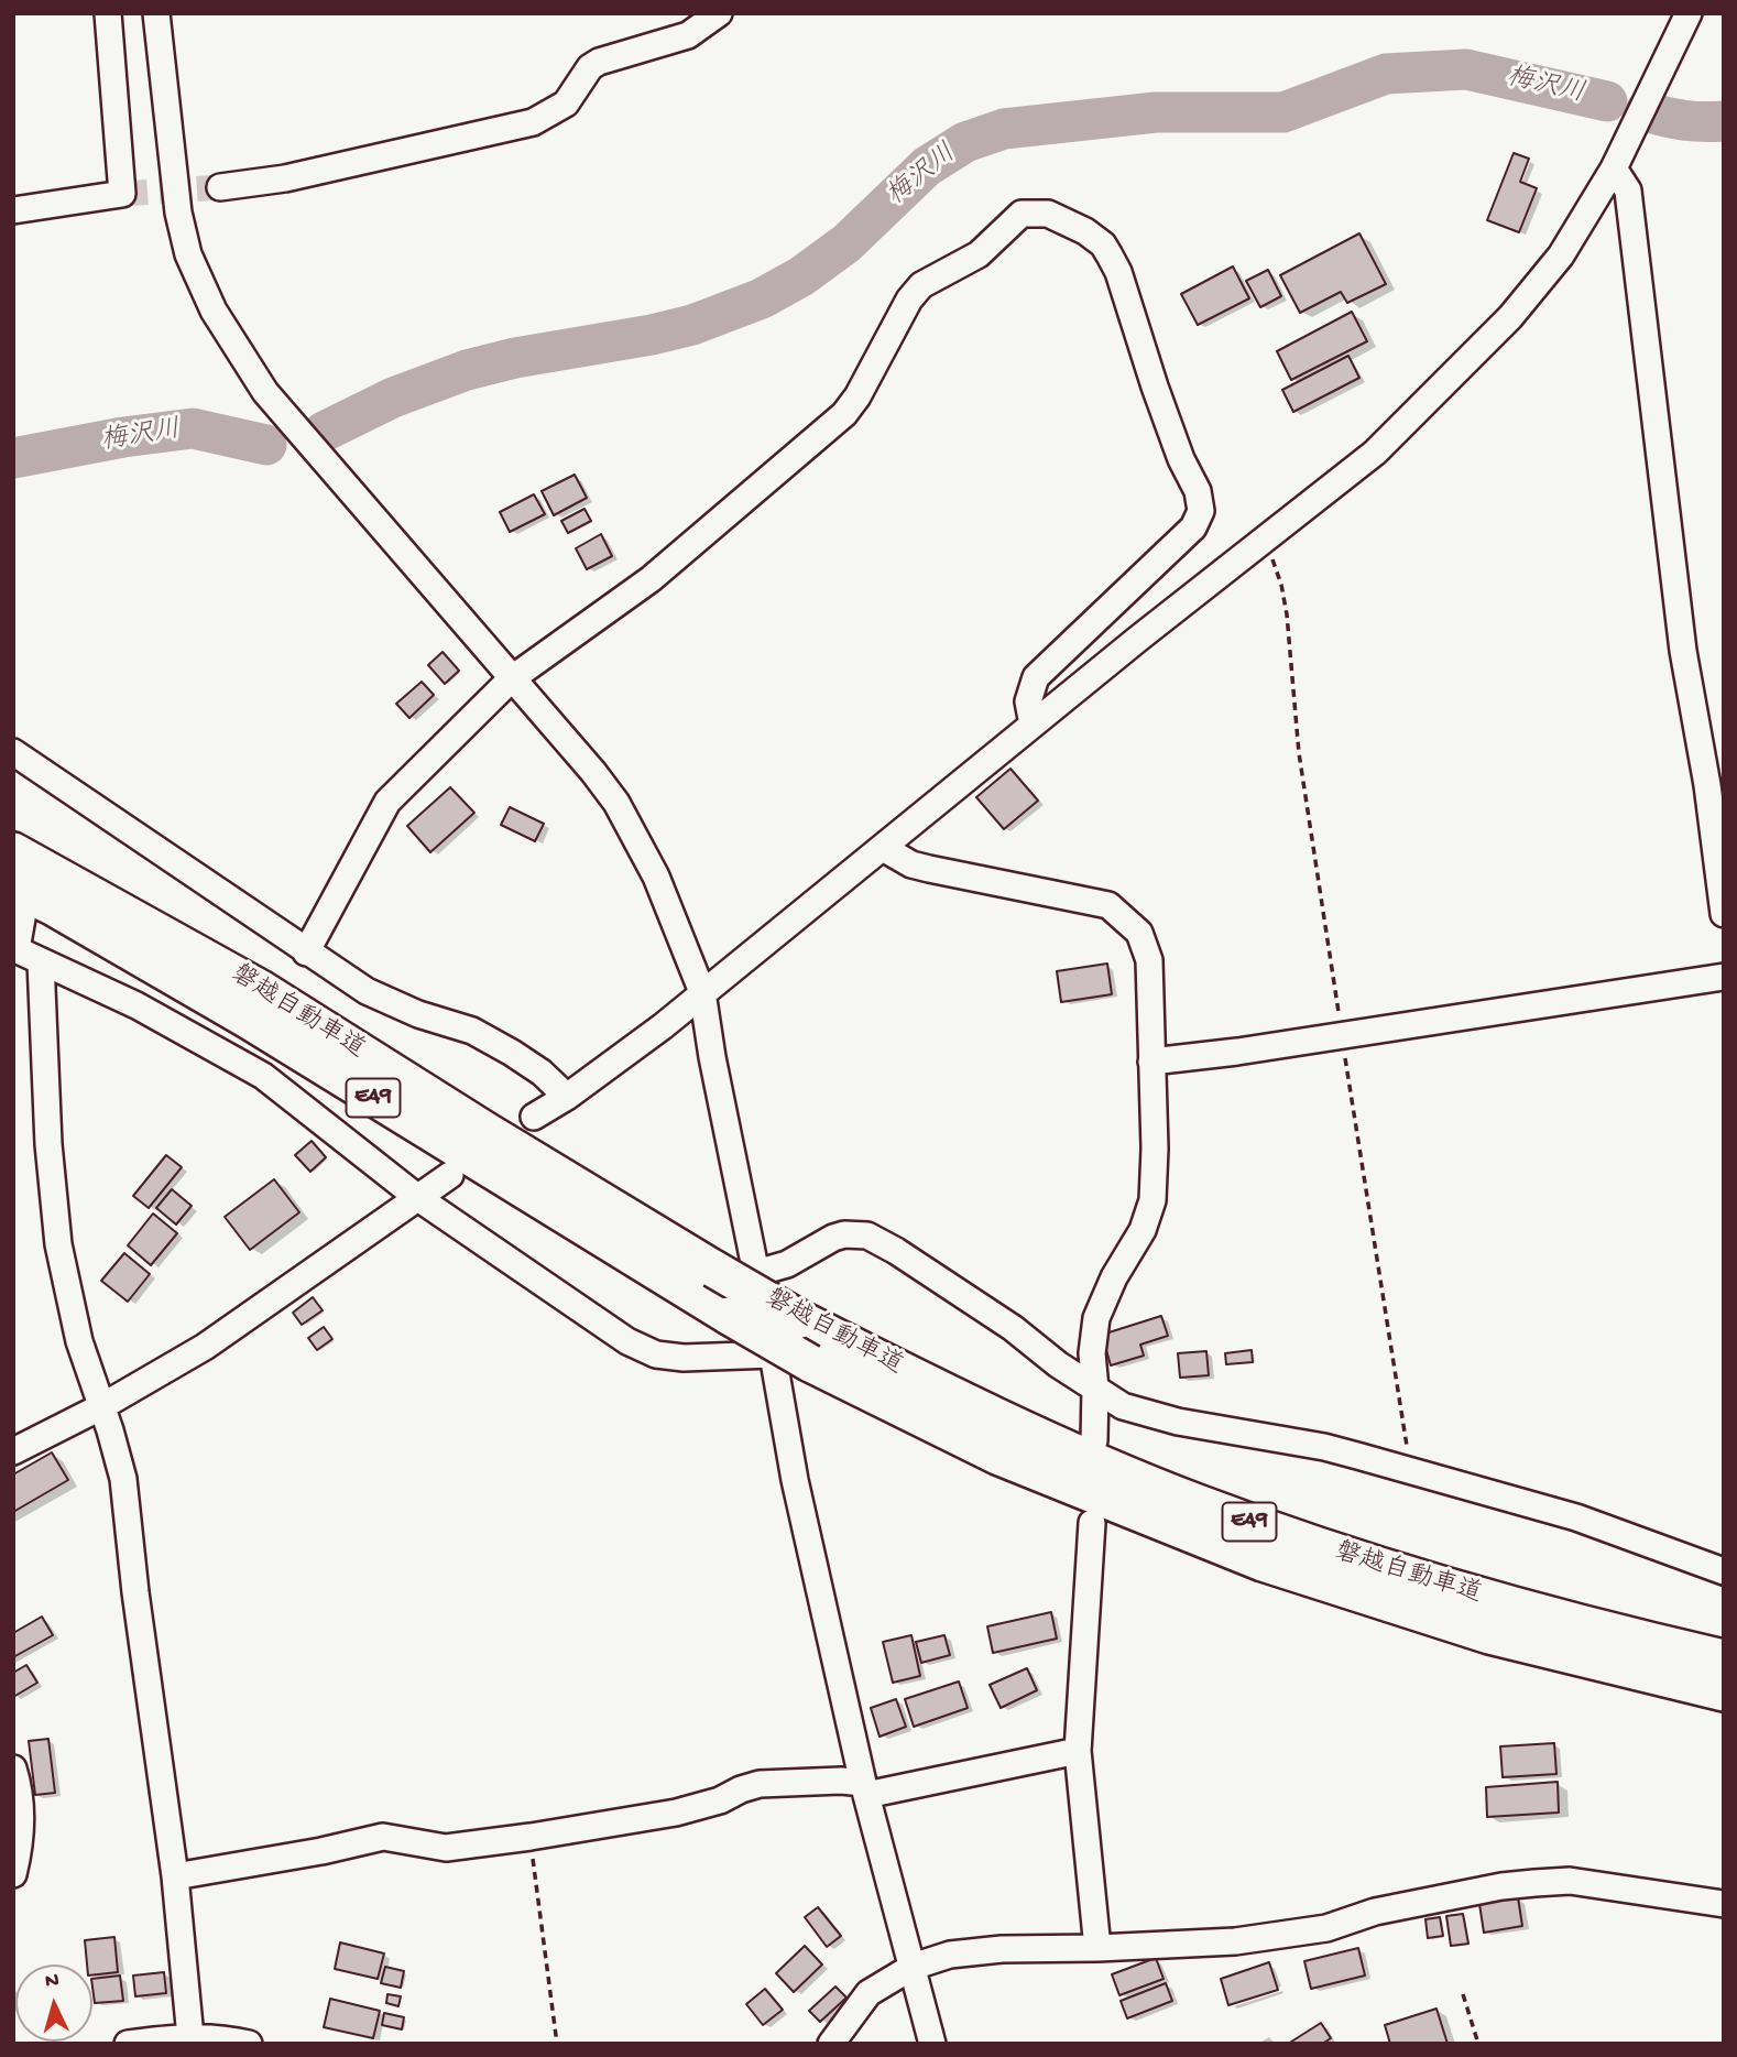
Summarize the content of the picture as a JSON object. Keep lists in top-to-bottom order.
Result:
{
  "streets": {
    "highway": ["磐越自動車道", "E49"]
  },
  "water": ["梅沢川"],
  "north": "top"
}
